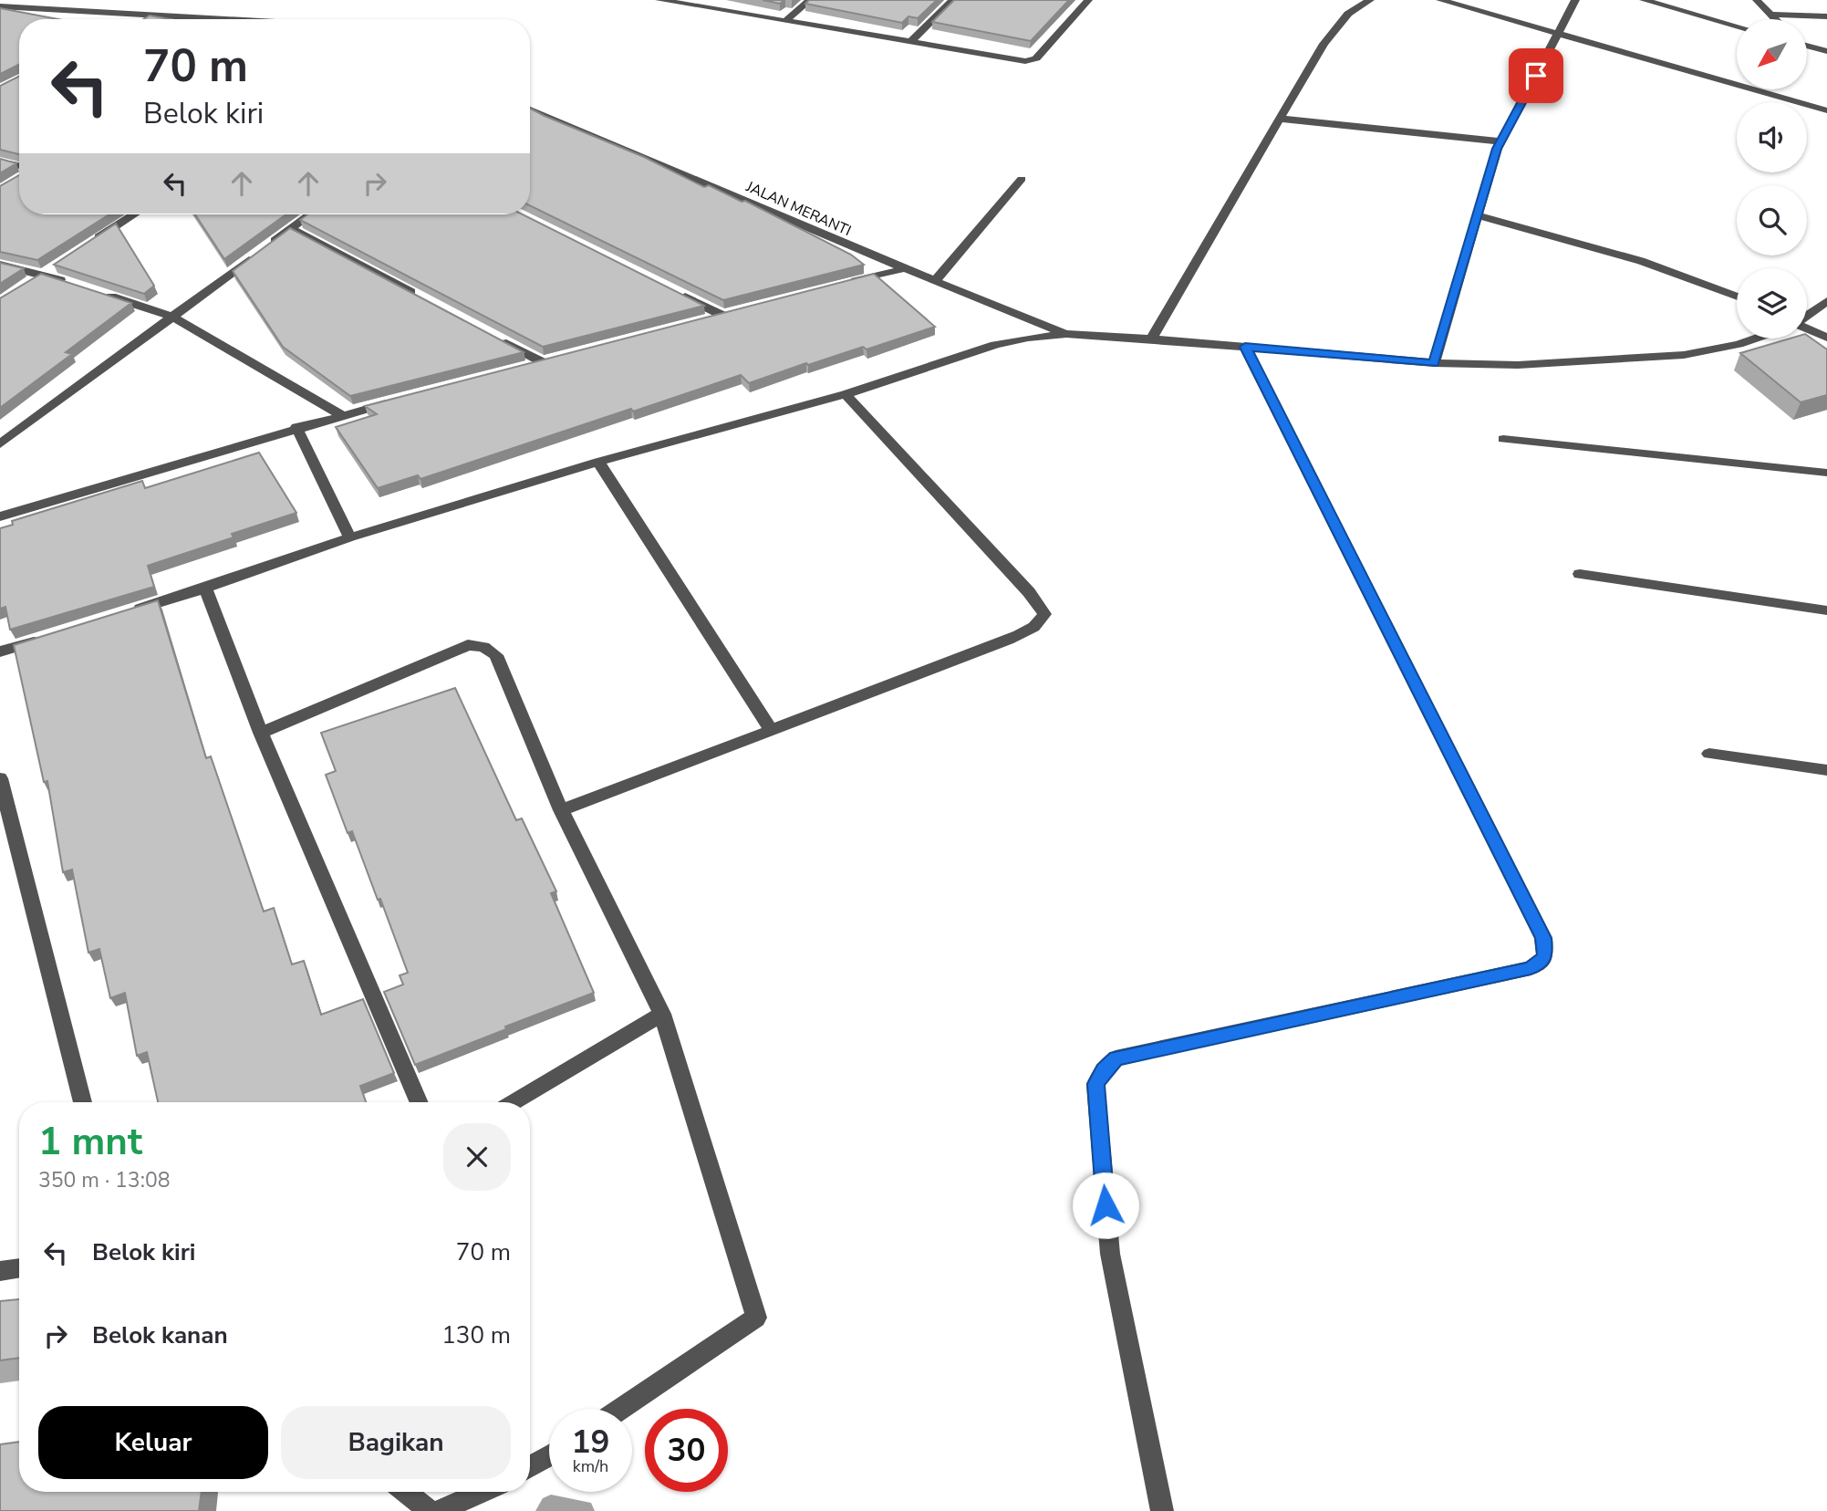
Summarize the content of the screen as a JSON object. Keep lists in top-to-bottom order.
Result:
{
  "streets": {
    "street": ["JALAN MERANTI"]
  },
  "north": "bottom left",
  "page": {
    "turn": ["70 m", "Belok kiri"],
    "heading": ["1 mnt", "350 m · 13:08"],
    "list": [
      {
        "name": "Belok kiri",
        "value": "70 m"
      },
      {
        "name": "Belok kanan",
        "value": "130 m"
      }
    ],
    "buttons": ["Keluar", "Bagikan"],
    "speed": "19 km/h",
    "limit": "30"
  }
}
